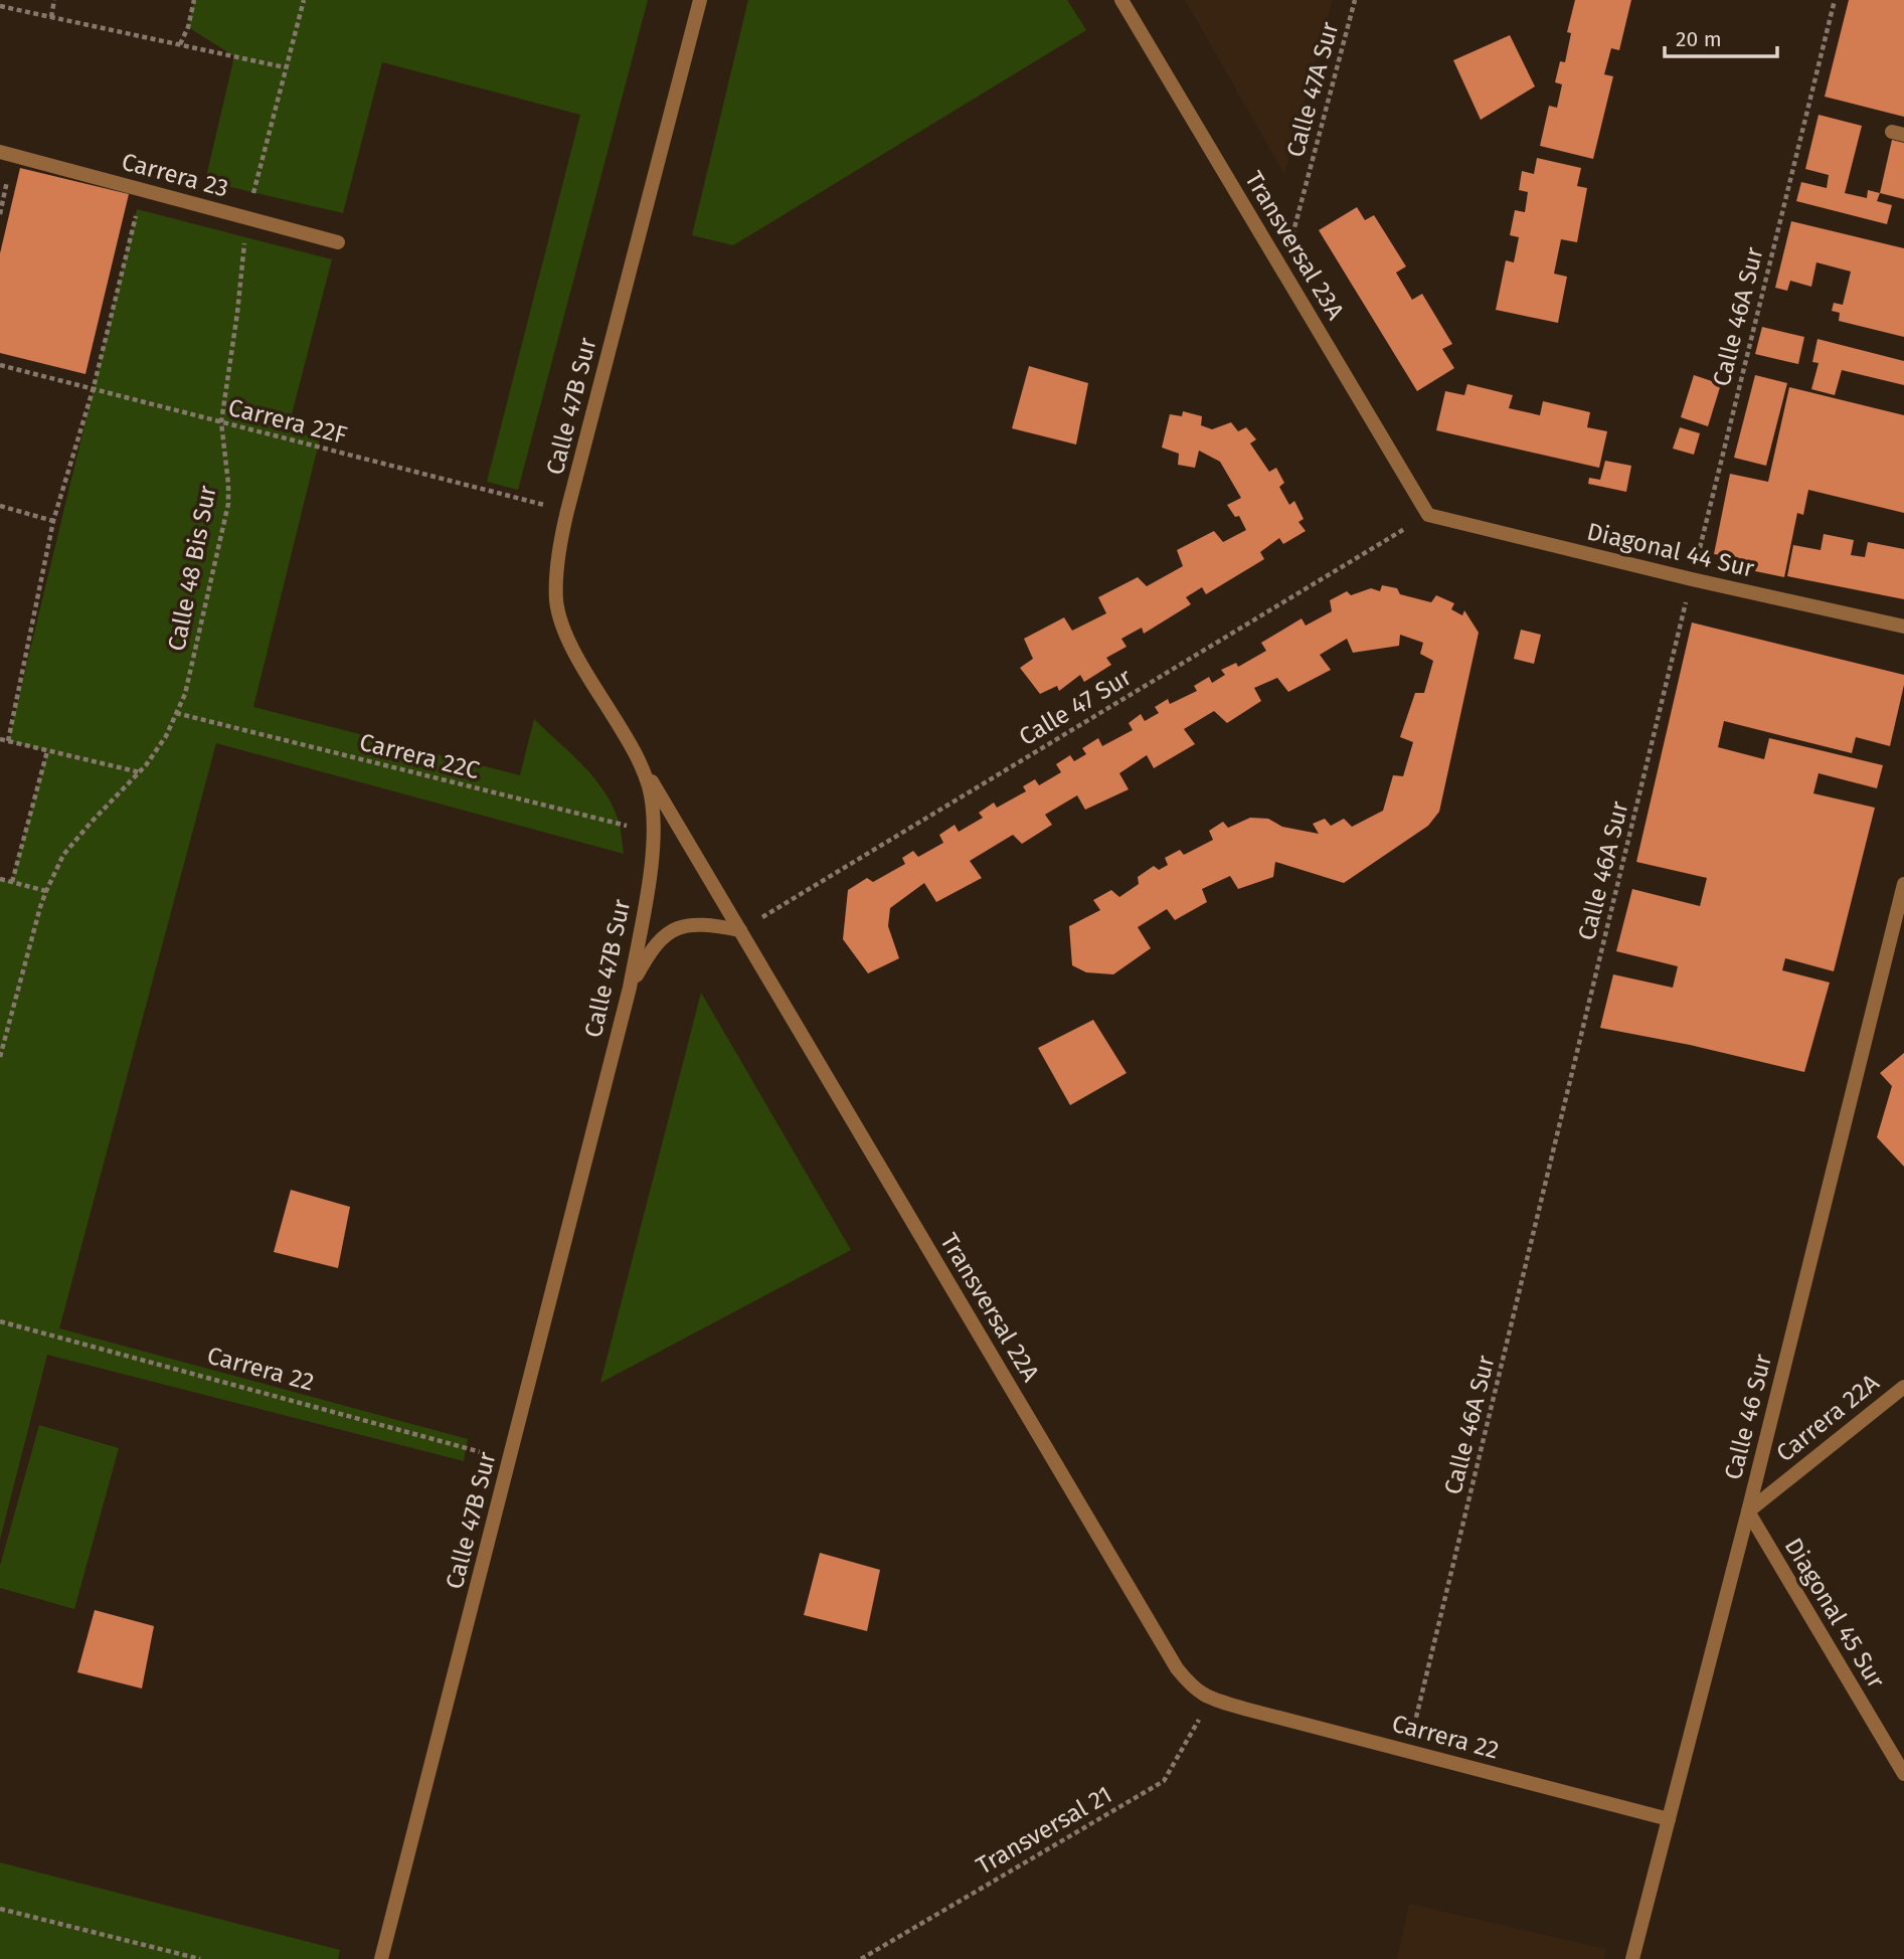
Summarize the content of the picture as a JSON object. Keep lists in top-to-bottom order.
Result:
{
  "streets": {
    "street": [
      "Carrera 23",
      "Transversal 23A",
      "Calle 47B Sur",
      "Diagonal 44 Sur",
      "Transversal 22A",
      "Carrera 22",
      "Calle 46 Sur",
      "Carrera 22A",
      "Diagonal 45 Sur"
    ],
    "path": [
      "Calle 47A Sur",
      "Calle 46A Sur",
      "Carrera 22F",
      "Calle 48 Bis Sur",
      "Calle 47 Sur",
      "Carrera 22C",
      "Transversal 21"
    ]
  },
  "crossings": [
    ["Calle 47A Sur", "Transversal 23A"],
    ["Carrera 23", "Calle 48 Bis Sur"],
    ["Transversal 23A", "Diagonal 44 Sur"],
    ["Transversal 23A", "Calle 47 Sur"],
    ["Calle 46A Sur", "Diagonal 44 Sur"],
    ["Calle 46A Sur", "Carrera 22"],
    ["Calle 47B Sur", "Carrera 22F"],
    ["Calle 47B Sur", "Carrera 22C"],
    ["Calle 47B Sur", "Transversal 22A"],
    ["Calle 47B Sur", "Carrera 22"],
    ["Carrera 22F", "Calle 48 Bis Sur"],
    ["Diagonal 44 Sur", "Calle 47 Sur"],
    ["Calle 48 Bis Sur", "Carrera 22C"],
    ["Calle 47 Sur", "Transversal 22A"],
    ["Transversal 22A", "Carrera 22"],
    ["Transversal 22A", "Transversal 21"],
    ["Carrera 22", "Calle 46 Sur"],
    ["Carrera 22", "Transversal 21"],
    ["Calle 46 Sur", "Carrera 22A"],
    ["Calle 46 Sur", "Diagonal 45 Sur"],
    ["Carrera 22A", "Diagonal 45 Sur"]
  ],
  "scale_bar": "20 m"
}
